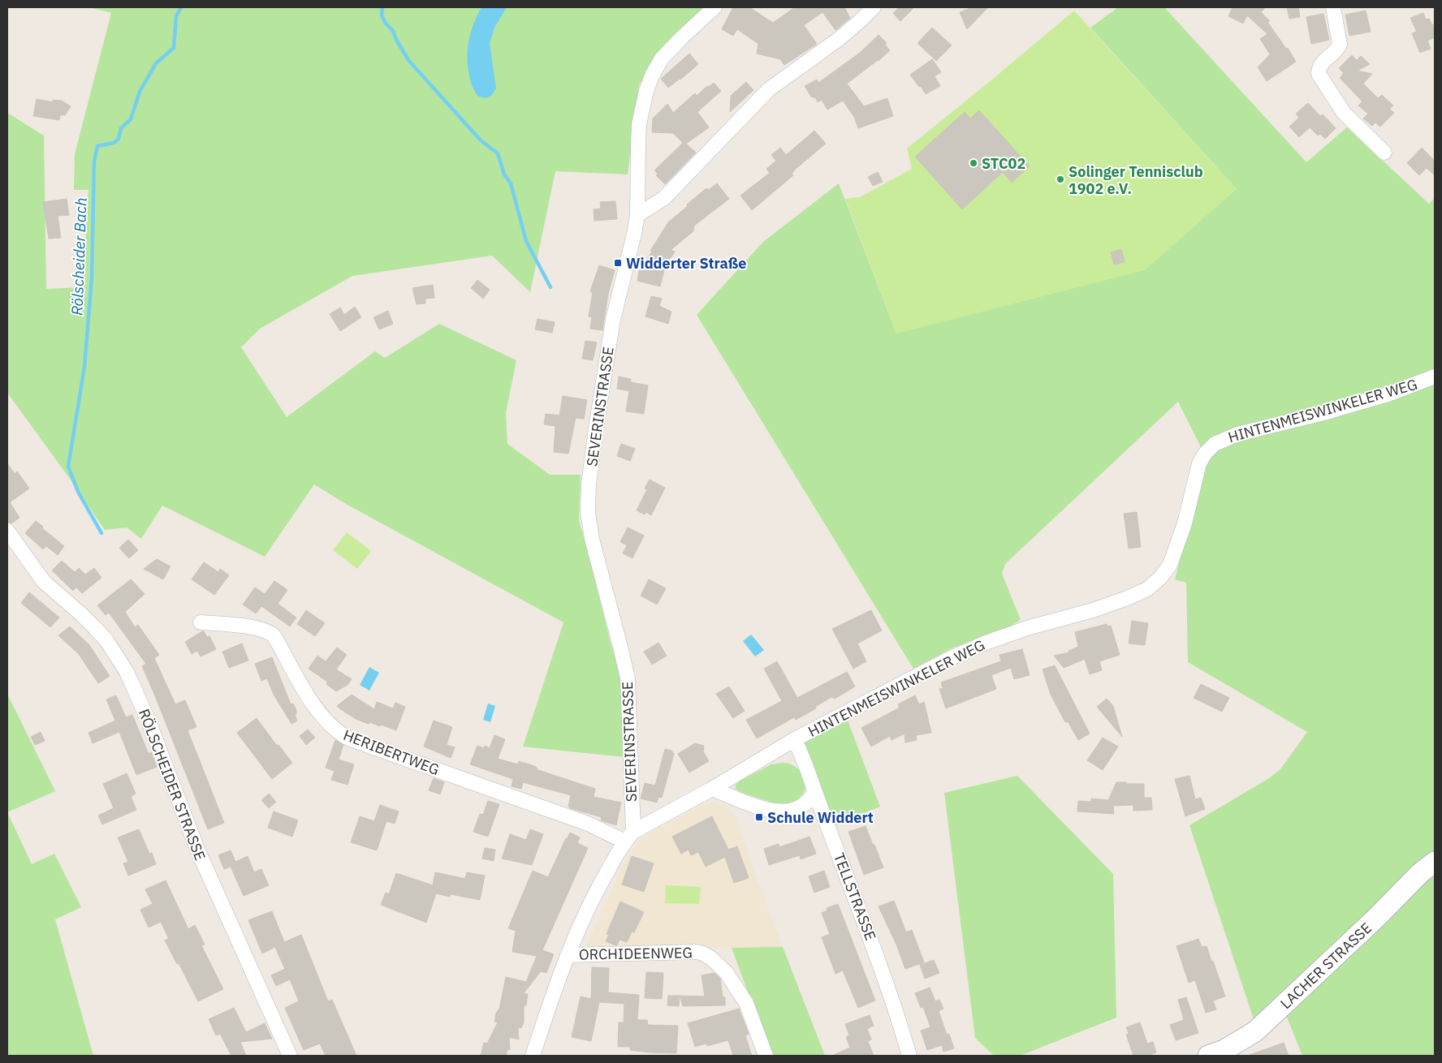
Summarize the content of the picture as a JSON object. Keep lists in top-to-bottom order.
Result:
{
  "streets": {
    "street": [
      "SEVERINSTRASSE",
      "HINTENMEISWINKELER WEG",
      "HERIBERTWEG",
      "RÖLSCHEIDER STRASSE",
      "TELLSTRASSE",
      "ORCHIDEENWEG",
      "LACHER STRASSE"
    ]
  },
  "crossings": [
    ["SEVERINSTRASSE", "HINTENMEISWINKELER WEG"],
    ["SEVERINSTRASSE", "HERIBERTWEG"],
    ["HINTENMEISWINKELER WEG", "HERIBERTWEG"],
    ["HINTENMEISWINKELER WEG", "TELLSTRASSE"]
  ],
  "water": ["Rölscheider Bach"],
  "places": {
    "other": ["STC02", "Solinger Tennisclub 1902 e.V."],
    "transit": ["Widderter Straße", "Schule Widdert"]
  }
}
